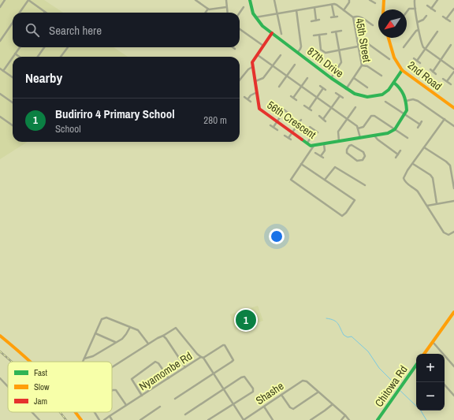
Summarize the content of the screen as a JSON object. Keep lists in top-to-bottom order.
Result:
{
  "streets": {
    "street": [
      "45th Street",
      "87th Drive",
      "2nd Road",
      "56th Crescent",
      "Nyamombe Rd",
      "Chitowa Rd",
      "Shashe"
    ]
  },
  "crossings": [
    ["45th Street", "87th Drive"],
    ["87th Drive", "2nd Road"],
    ["Nyamombe Rd", "Shashe"]
  ],
  "legend": ["Fast", "Slow", "Jam"],
  "north": "bottom left",
  "page": {
    "search": "Search here",
    "heading": "Nearby",
    "list": [
      {
        "mark": "1",
        "name": "Budiriro 4 Primary School",
        "note": "School",
        "value": "280 m"
      }
    ],
    "pins": "1",
    "map_buttons": ["+", "−"]
  }
}
